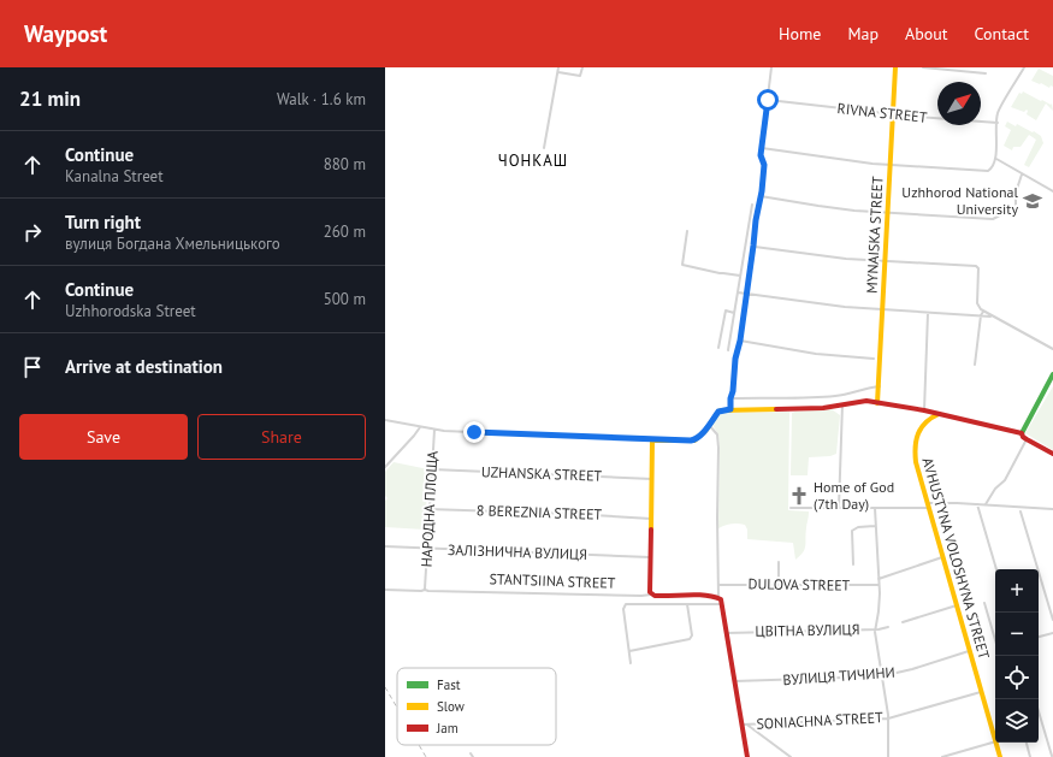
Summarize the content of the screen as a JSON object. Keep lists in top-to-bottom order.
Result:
{
  "streets": {
    "street": [
      "RIVNA STREET",
      "MYNAISKA STREET",
      "UZHANSKA STREET",
      "НАРОДНА ПЛОЩА",
      "8 BEREZNIA STREET",
      "ЗАЛІЗНИЧНА ВУЛИЦЯ",
      "AVHUSTYNA VOLOSHYNA STREET",
      "STANTSIINA STREET",
      "DULOVA STREET",
      "ЦВІТНА ВУЛИЦЯ",
      "ВУЛИЦЯ ТИЧИНИ",
      "SONIACHNA STREET"
    ]
  },
  "crossings": [
    ["RIVNA STREET", "MYNAISKA STREET"],
    ["UZHANSKA STREET", "НАРОДНА ПЛОЩА"],
    ["НАРОДНА ПЛОЩА", "8 BEREZNIA STREET"],
    ["НАРОДНА ПЛОЩА", "ЗАЛІЗНИЧНА ВУЛИЦЯ"],
    ["НАРОДНА ПЛОЩА", "STANTSIINA STREET"],
    ["AVHUSTYNA VOLOSHYNA STREET", "ВУЛИЦЯ ТИЧИНИ"],
    ["AVHUSTYNA VOLOSHYNA STREET", "SONIACHNA STREET"]
  ],
  "districts": ["ЧОНКАШ"],
  "places": {
    "school or university": ["Uzhhorod National University"],
    "church": ["Home of God (7th Day)"]
  },
  "legend": ["Fast", "Slow", "Jam"],
  "north": "top right",
  "page": {
    "header": "Waypost",
    "nav": [
      "Home",
      "Map",
      "About",
      "Contact"
    ],
    "heading": ["21 min", "Walk · 1.6 km"],
    "list": [
      ["Continue", "Kanalna Street", "880 m"],
      ["Turn right", "вулиця Богдана Хмельницького", "260 m"],
      ["Continue", "Uzhhorodska Street", "500 m"],
      "Arrive at destination"
    ],
    "buttons": ["Save", "Share"],
    "map_buttons": ["+", "−"]
  }
}
